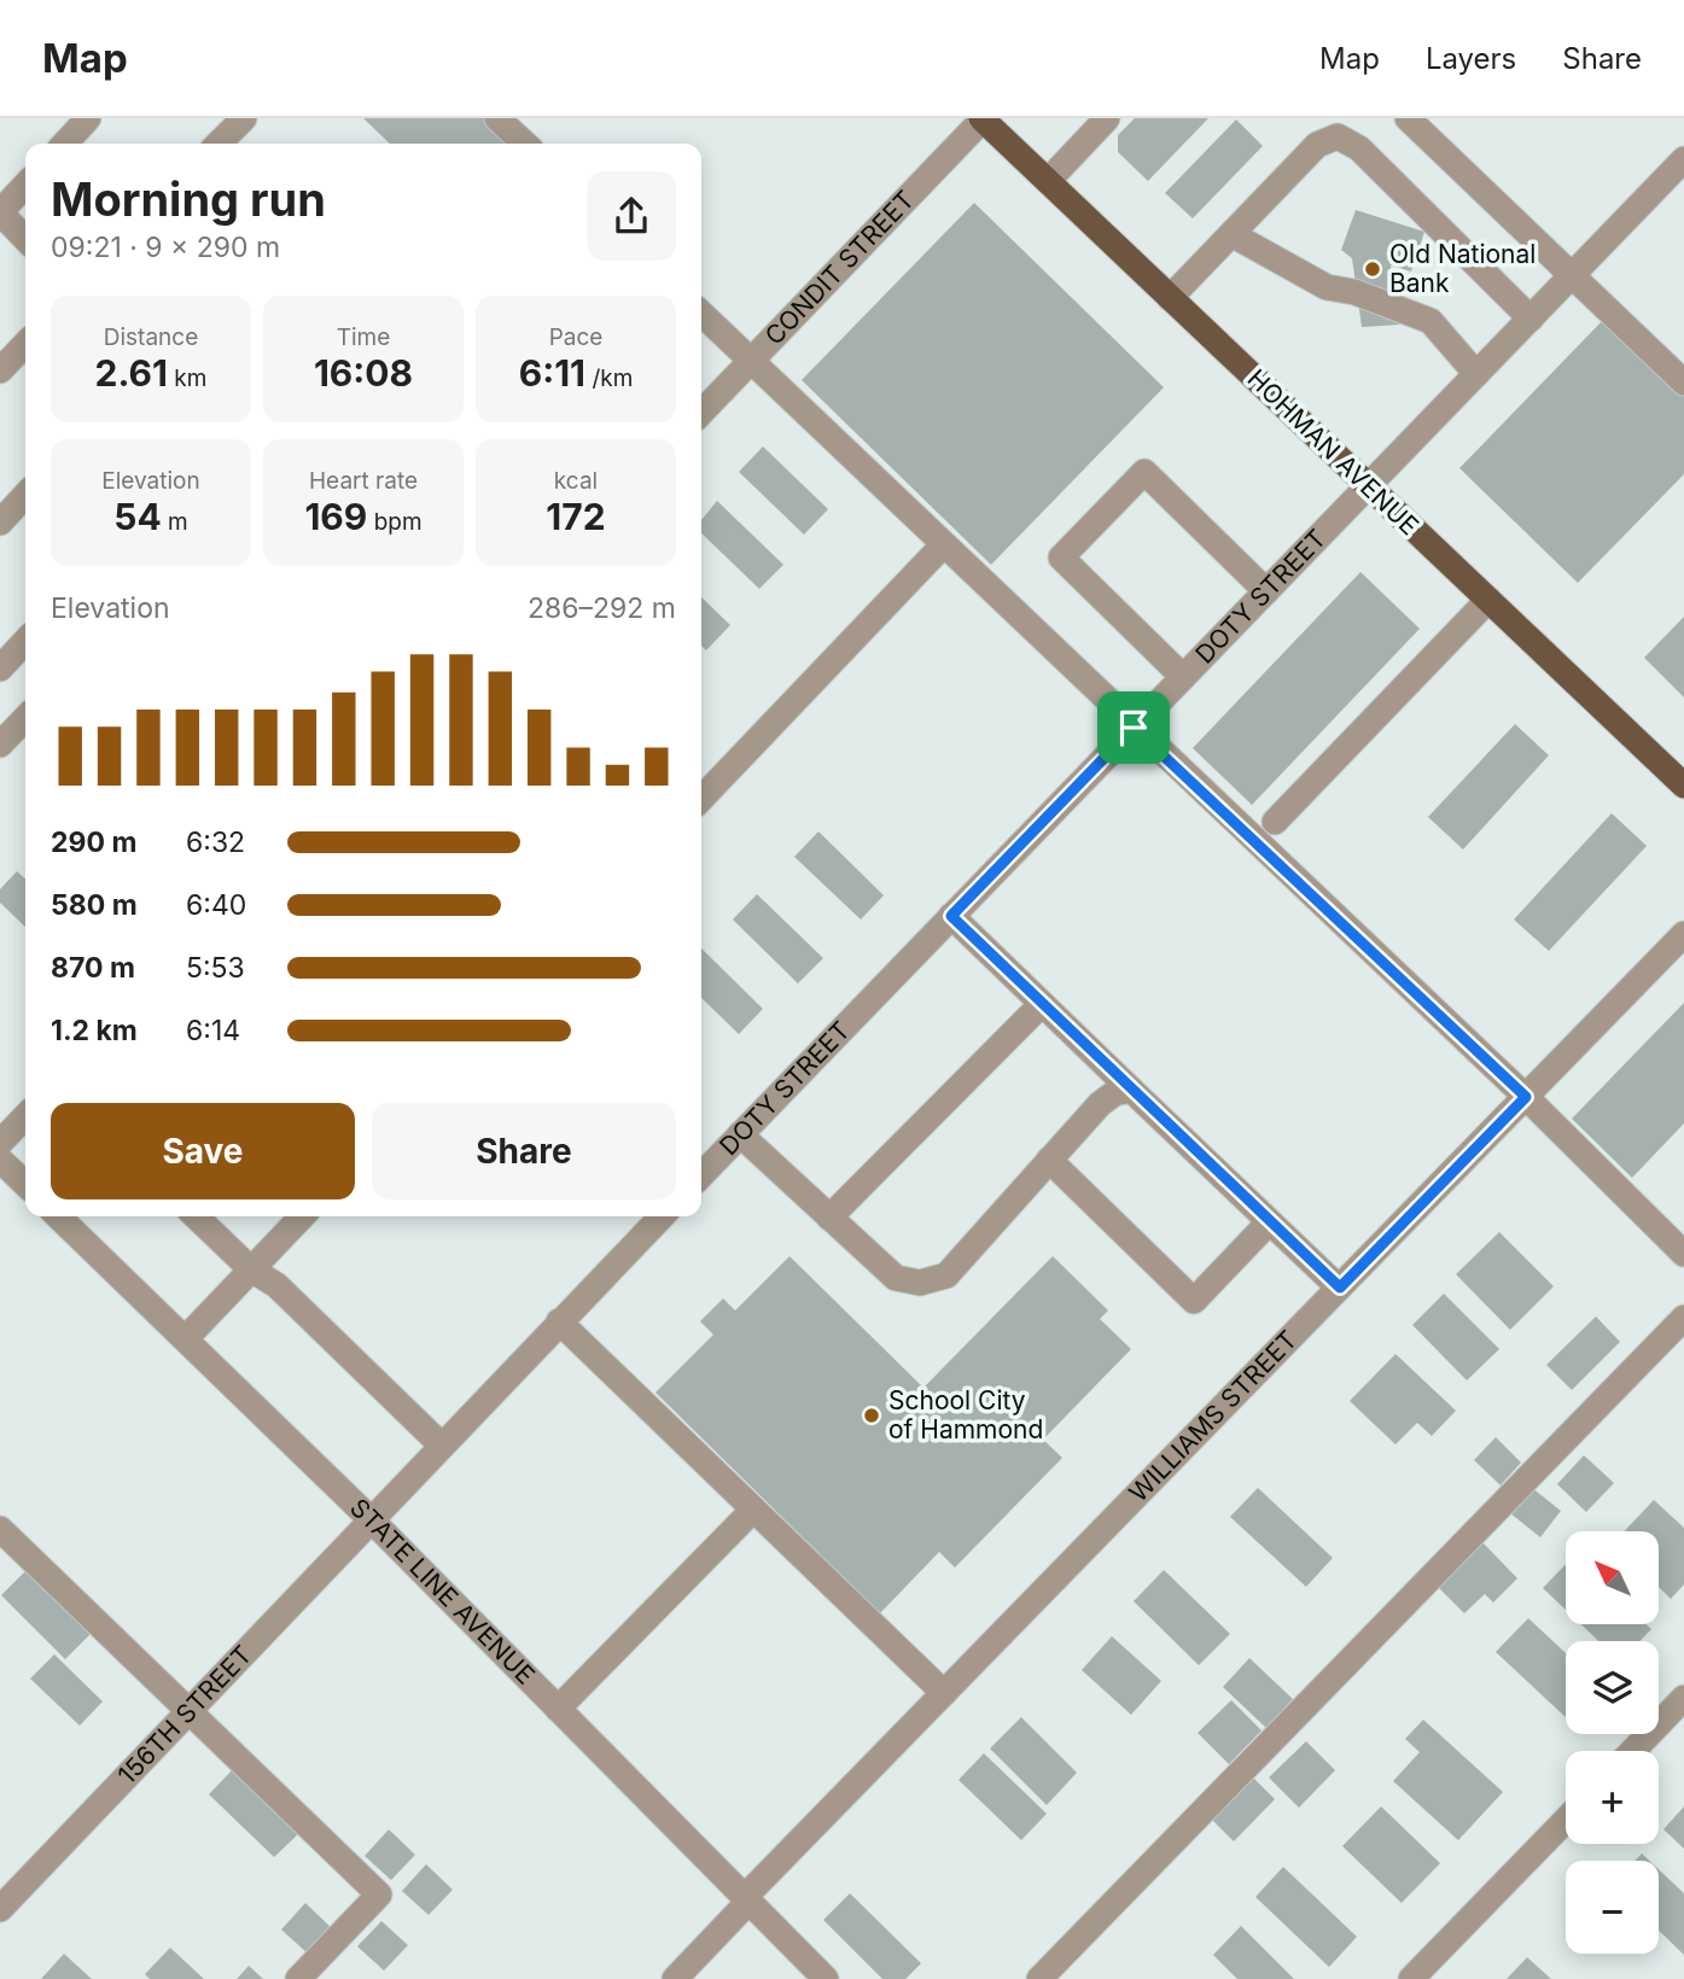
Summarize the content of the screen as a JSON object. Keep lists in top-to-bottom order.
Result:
{
  "streets": {
    "main road": ["HOHMAN AVENUE"],
    "street": [
      "CONDIT STREET",
      "DOTY STREET",
      "WILLIAMS STREET",
      "STATE LINE AVENUE",
      "156TH STREET"
    ]
  },
  "crossings": [
    ["CONDIT STREET", "HOHMAN AVENUE"],
    ["HOHMAN AVENUE", "DOTY STREET"],
    ["WILLIAMS STREET", "STATE LINE AVENUE"],
    ["STATE LINE AVENUE", "156TH STREET"]
  ],
  "places": ["Old National Bank", "School City of Hammond"],
  "north": "top left",
  "page": {
    "header": "Map",
    "nav": ["Map", "Layers", "Share"],
    "heading": ["Morning run", "09:21 · 9 × 290 m"],
    "stats": [
      ["Distance", "2.61 km"],
      ["Time", "16:08"],
      ["Pace", "6:11 /km"],
      ["Elevation", "54 m"],
      ["Heart rate", "169 bpm"],
      ["kcal", "172"]
    ],
    "chart": ["Elevation", "286–292 m"],
    "list": [
      {
        "name": "290 m",
        "note": "6:32"
      },
      {
        "name": "580 m",
        "note": "6:40"
      },
      {
        "name": "870 m",
        "note": "5:53"
      },
      {
        "name": "1.2 km",
        "note": "6:14"
      }
    ],
    "buttons": ["Save", "Share"],
    "map_buttons": ["+", "−"]
  }
}
